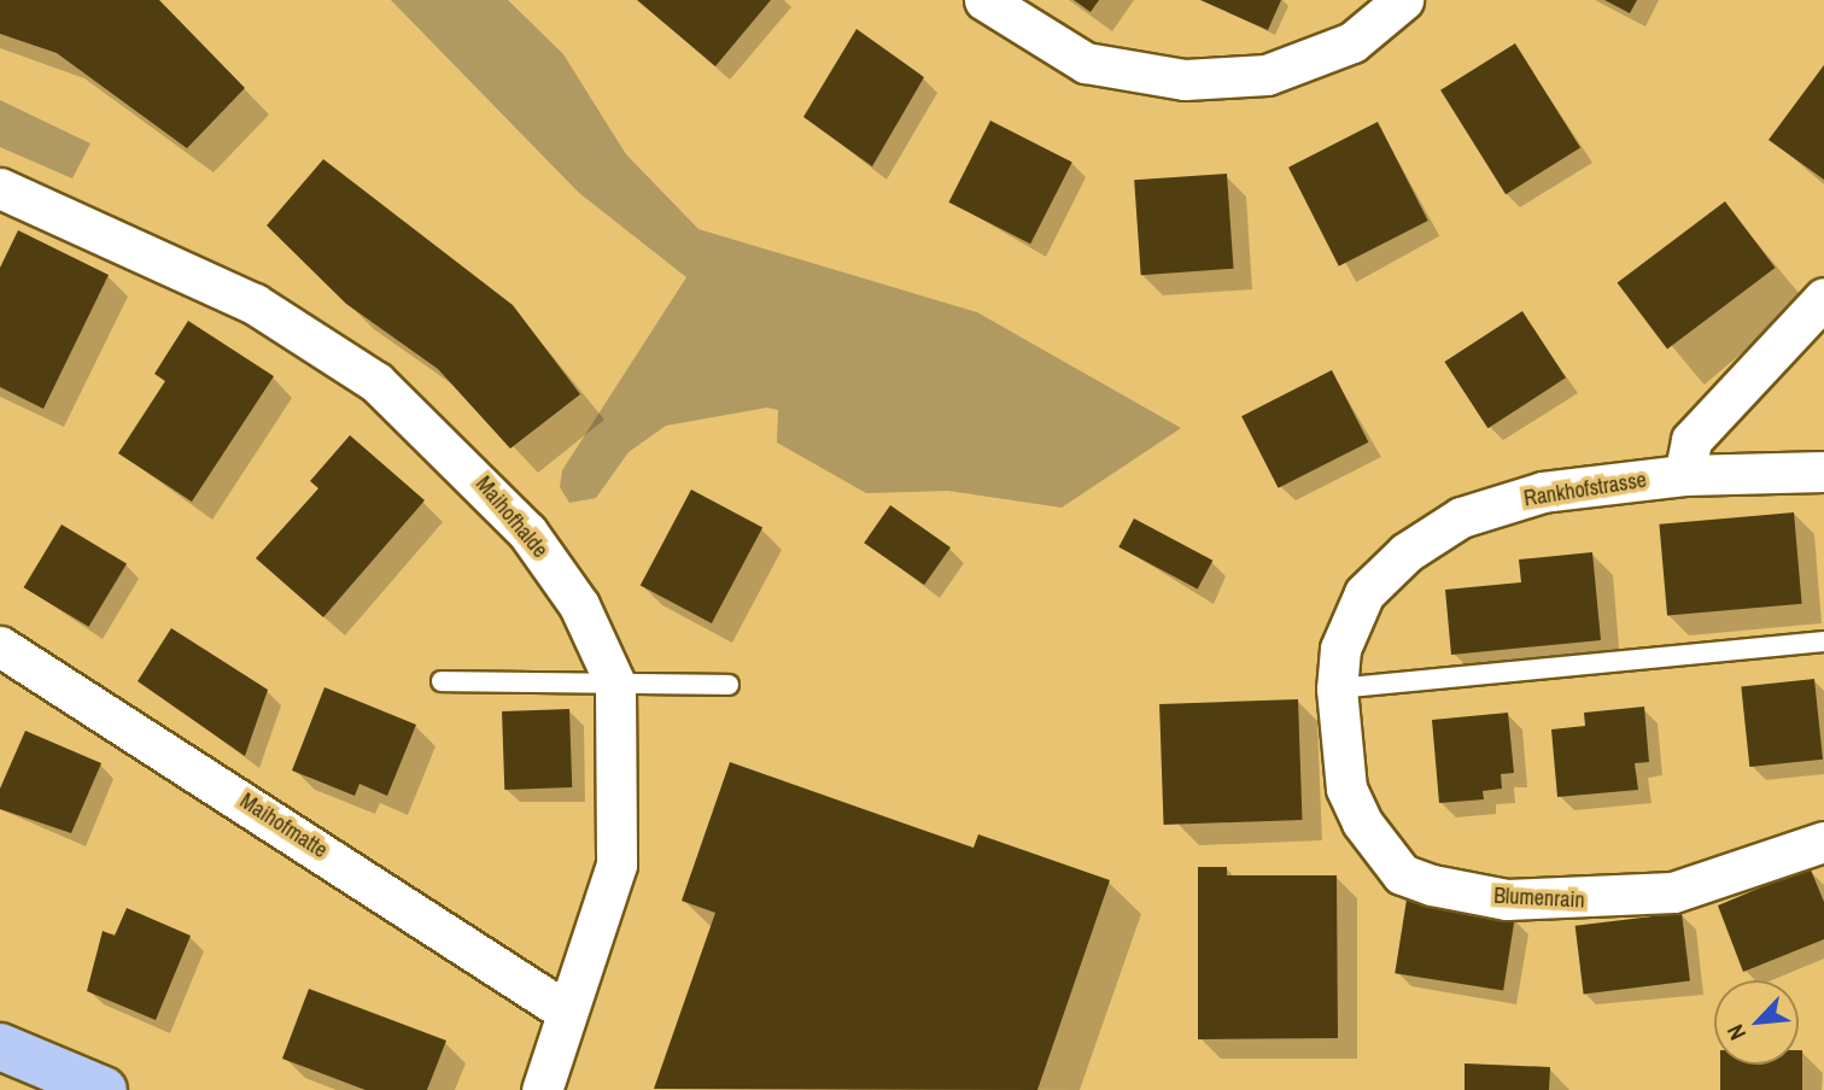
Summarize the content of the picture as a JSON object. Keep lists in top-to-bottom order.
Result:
{
  "streets": {
    "street": [
      "Rankhofstrasse",
      "Maihofhalde",
      "Maihofmatte",
      "Blumenrain"
    ]
  },
  "crossings": [
    ["Rankhofstrasse", "Blumenrain"],
    ["Maihofhalde", "Maihofmatte"]
  ],
  "north": "bottom left"
}
